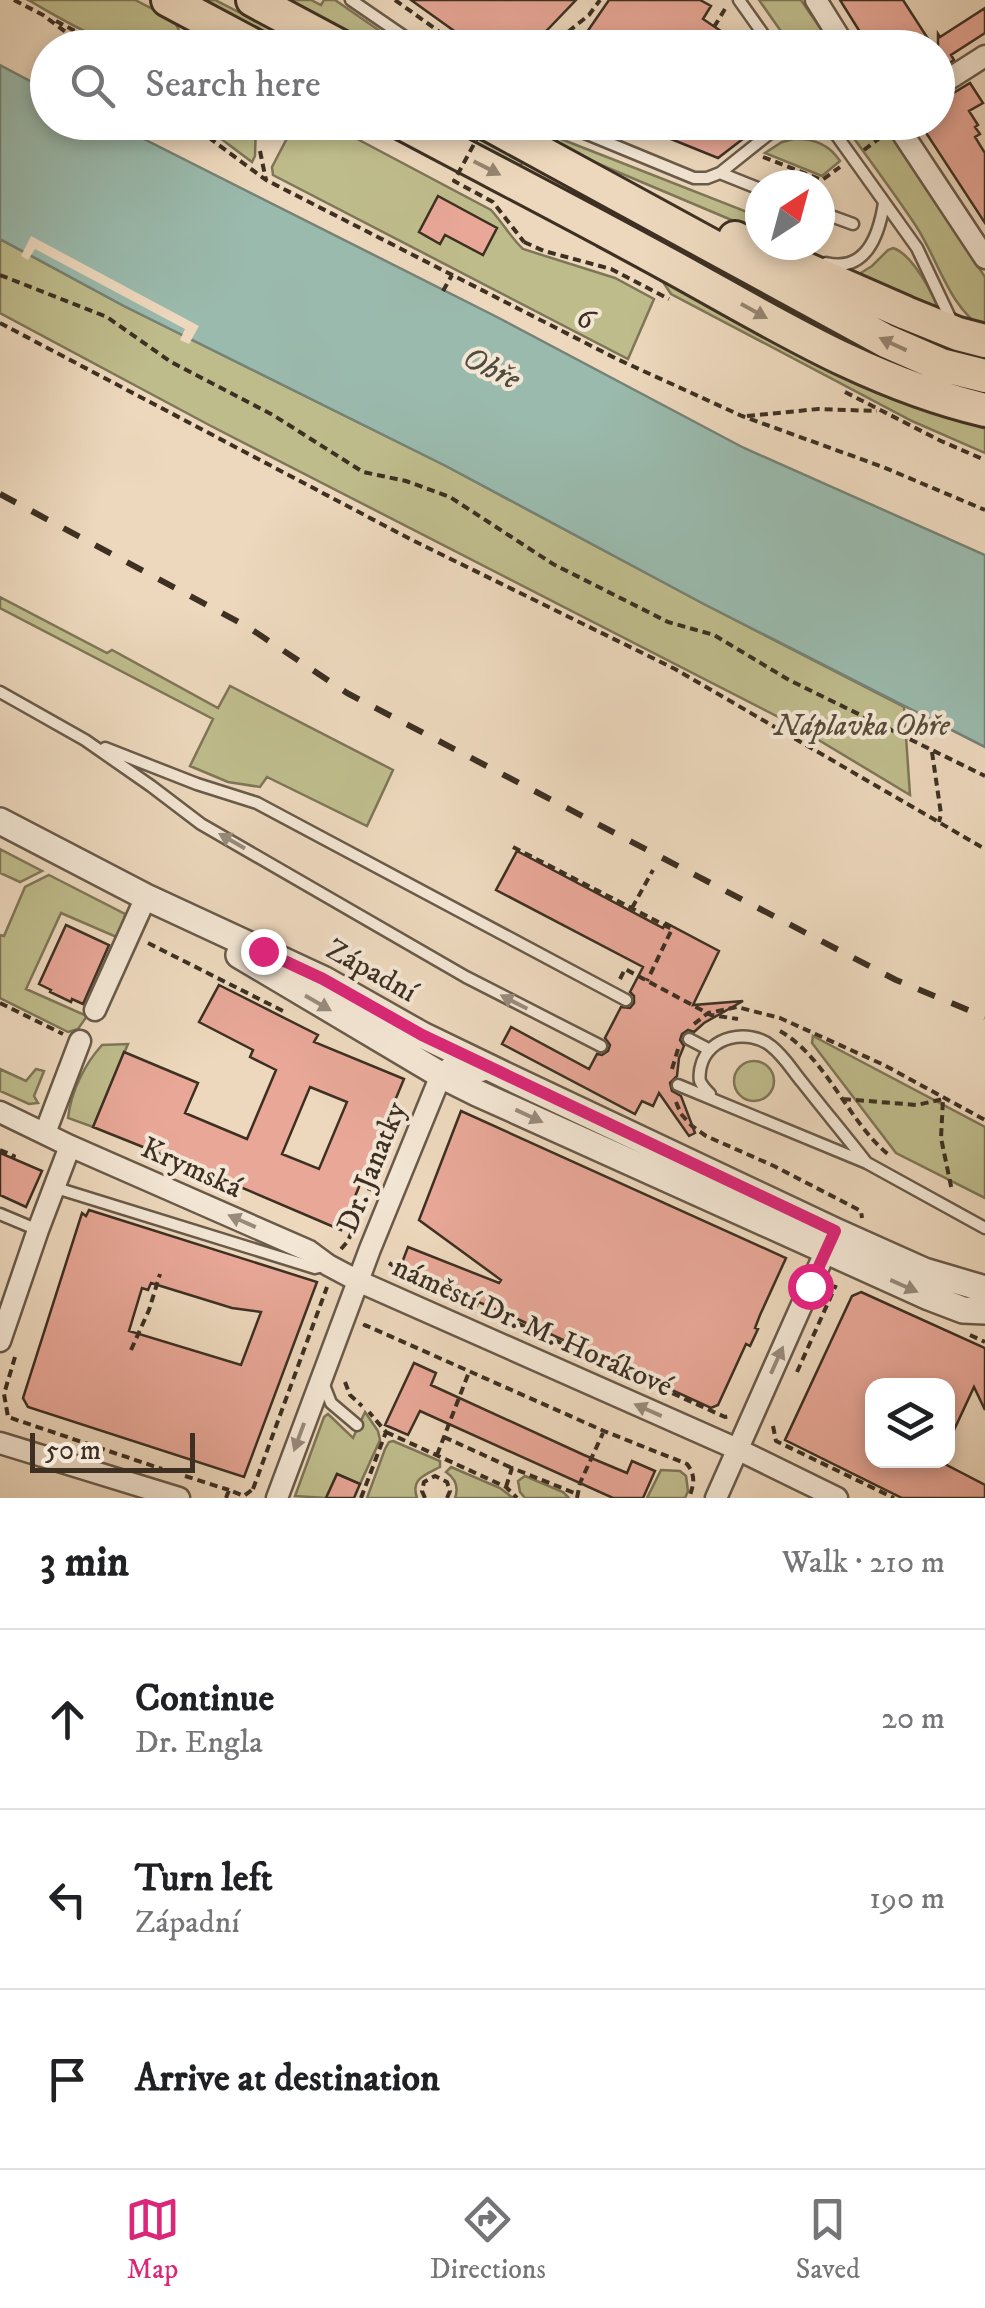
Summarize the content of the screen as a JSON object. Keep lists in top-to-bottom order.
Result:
{
  "streets": {
    "street": [
      "Západní",
      "Krymská",
      "Dr. Janatky",
      "náměstí Dr. M. Horákové"
    ],
    "path": ["6"]
  },
  "crossings": [
    ["Západní", "Dr. Janatky"],
    ["Krymská", "Dr. Janatky"],
    ["Krymská", "náměstí Dr. M. Horákové"],
    ["Dr. Janatky", "náměstí Dr. M. Horákové"]
  ],
  "one_way": ["Krymská"],
  "water": ["Ohře"],
  "parks": ["Náplavka Ohře"],
  "scale_bar": "50 m",
  "north": "top right",
  "page": {
    "search": "Search here",
    "scale": "50 m",
    "heading": ["3 min", "Walk · 210 m"],
    "list": [
      ["Continue", "Dr. Engla", "20 m"],
      ["Turn left", "Západní", "190 m"],
      "Arrive at destination"
    ],
    "nav": ["Map", "Directions", "Saved"]
  }
}
